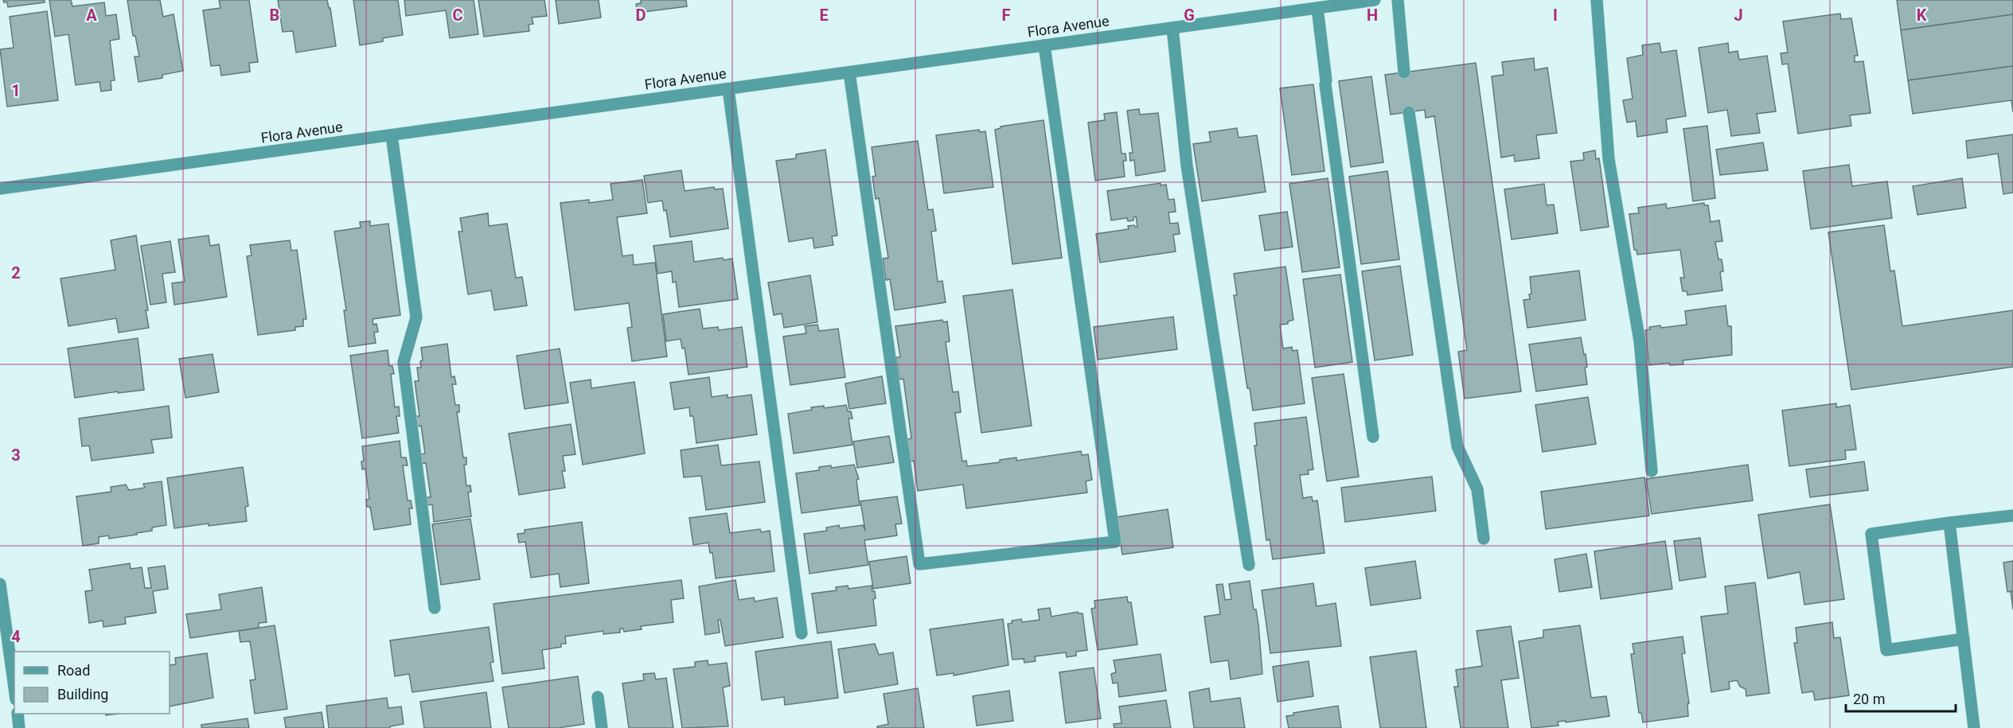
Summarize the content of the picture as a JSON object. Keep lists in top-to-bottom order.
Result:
{
  "streets": {
    "street": ["Flora Avenue"]
  },
  "legend": ["Road", "Building"],
  "scale_bar": "20 m",
  "grid": {
    "columns": [
      "A",
      "B",
      "C",
      "D",
      "E",
      "F",
      "G",
      "H",
      "I",
      "J",
      "K"
    ],
    "rows": [
      "1",
      "2",
      "3",
      "4"
    ]
  }
}
